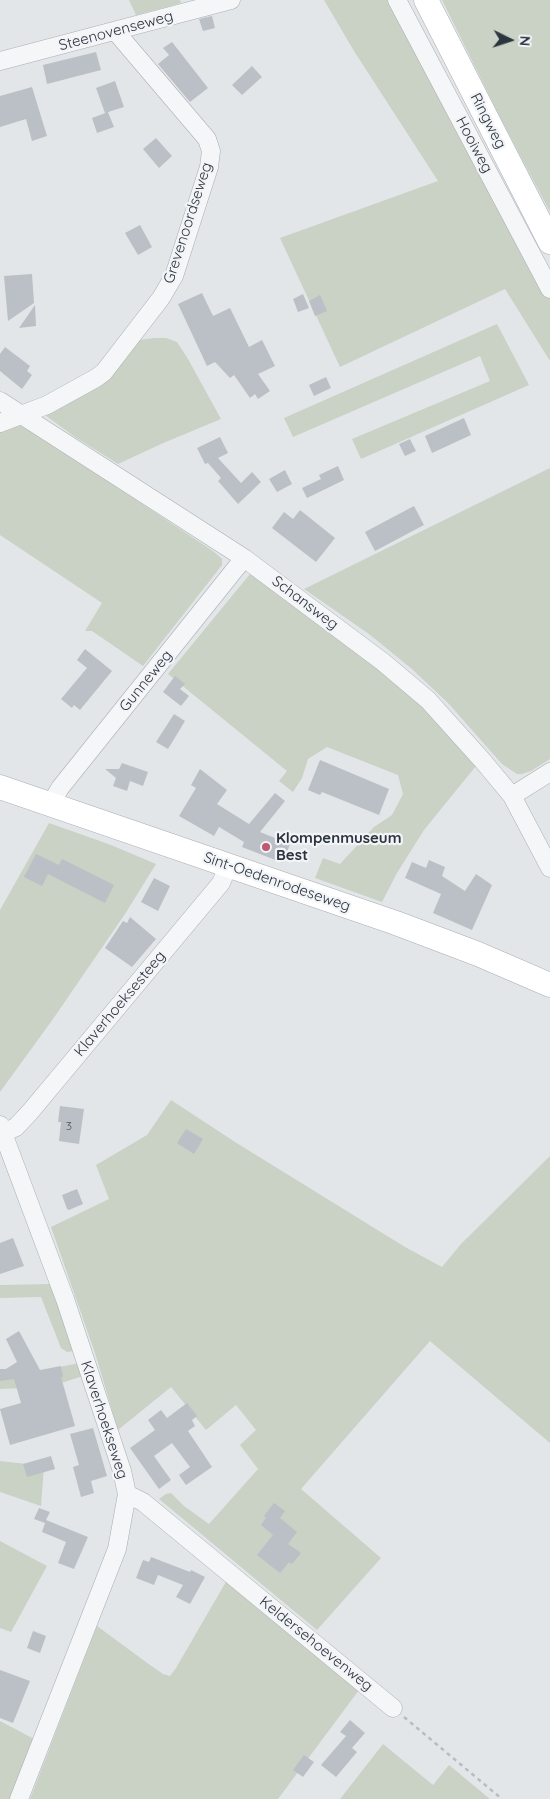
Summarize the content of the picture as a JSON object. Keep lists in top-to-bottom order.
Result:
{
  "streets": {
    "street": [
      "Steenovenseweg",
      "Ringweg",
      "Hooiweg",
      "Grevenoordseweg",
      "Schansweg",
      "Gunneweg",
      "Sint-Oedenrodeseweg",
      "Klaverhoeksesteeg",
      "Klaverhoekseweg",
      "Keldersehoevenweg"
    ]
  },
  "crossings": [
    ["Steenovenseweg", "Grevenoordseweg"],
    ["Grevenoordseweg", "Schansweg"],
    ["Schansweg", "Gunneweg"],
    ["Gunneweg", "Sint-Oedenrodeseweg"],
    ["Sint-Oedenrodeseweg", "Klaverhoeksesteeg"],
    ["Klaverhoeksesteeg", "Klaverhoekseweg"],
    ["Klaverhoekseweg", "Keldersehoevenweg"]
  ],
  "places": ["Klompenmuseum Best"],
  "house_numbers": ["3"],
  "north": "right"
}
